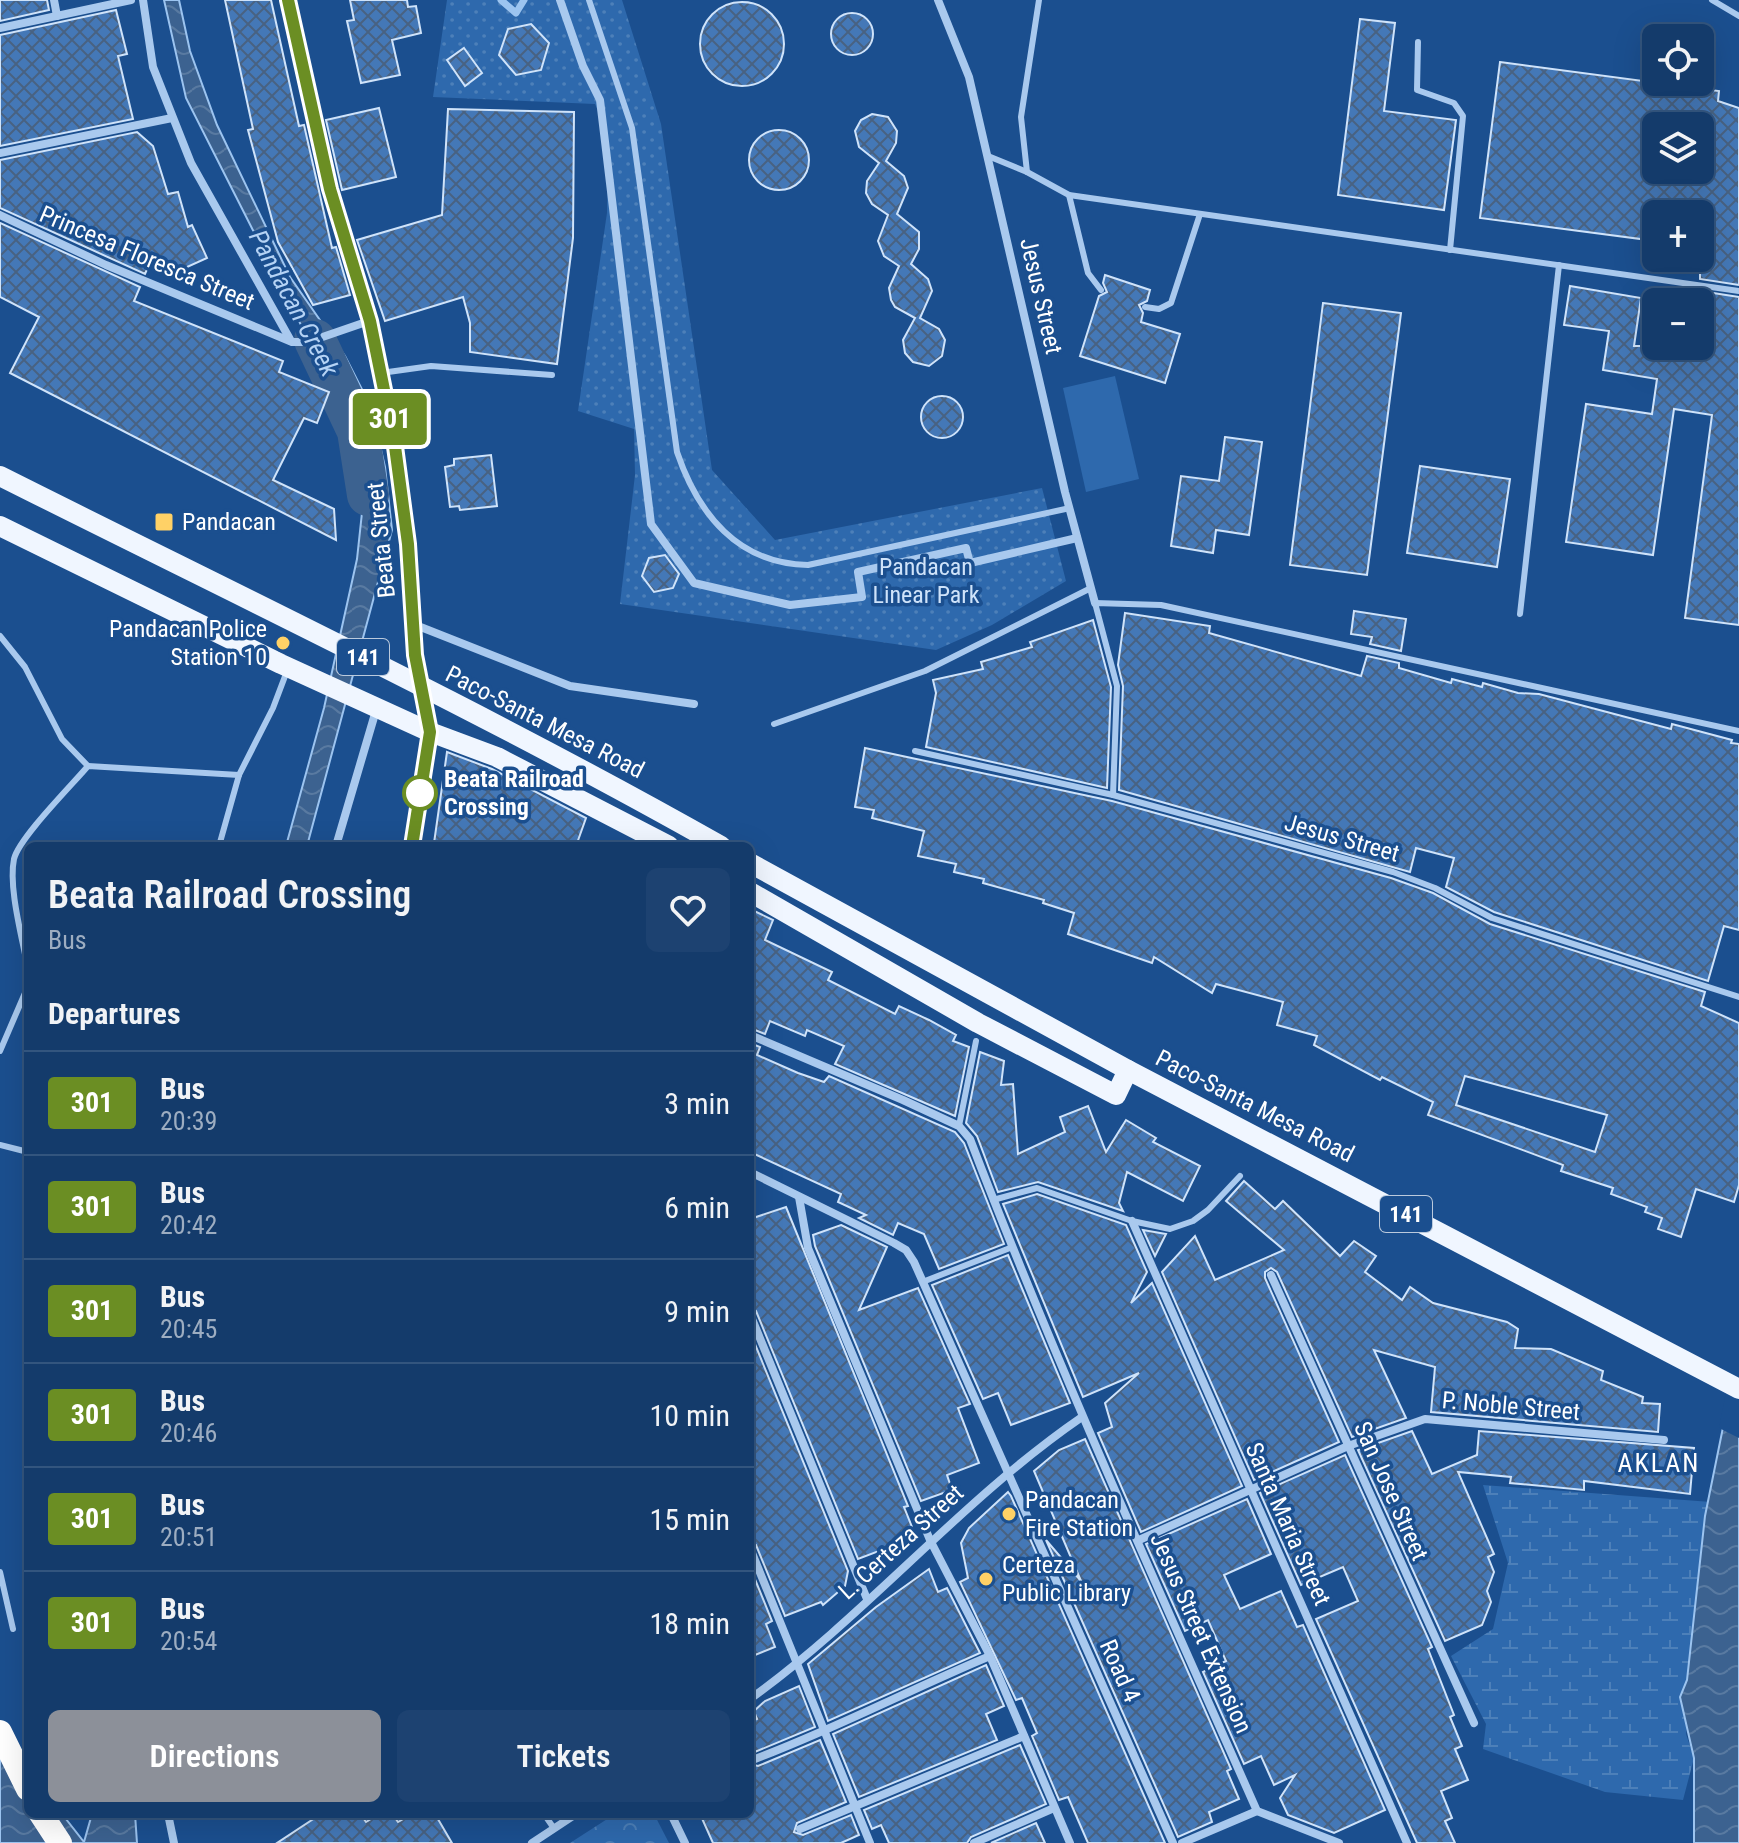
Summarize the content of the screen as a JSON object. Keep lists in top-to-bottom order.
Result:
{
  "streets": {
    "main road": ["Beata Street", "141", "Paco-Santa Mesa Road"],
    "street": [
      "Princesa Floresca Street",
      "Jesus Street",
      "P. Noble Street",
      "San Jose Street",
      "Santa Maria Street",
      "L. Certeza Street",
      "Jesus Street Extension",
      "Road 4"
    ]
  },
  "crossings": [
    ["Princesa Floresca Street", "Beata Street"],
    ["Beata Street", "141"],
    ["P. Noble Street", "San Jose Street"],
    ["P. Noble Street", "Santa Maria Street"],
    ["P. Noble Street", "Jesus Street Extension"],
    ["L. Certeza Street", "Jesus Street Extension"],
    ["L. Certeza Street", "Road 4"]
  ],
  "districts": ["AKLAN"],
  "water": ["Pandacan Creek"],
  "parks": ["Pandacan Linear Park"],
  "places": {
    "transit": ["Pandacan"],
    "other": [
      "Pandacan Police Station 10",
      "Beata Railroad Crossing",
      "Pandacan Fire Station",
      "Certeza Public Library"
    ]
  },
  "lines": ["bus line 301"],
  "page": {
    "on_map": "301",
    "map_buttons": ["+", "−"],
    "heading": [
      ["Beata Railroad Crossing", "Bus"],
      "Departures"
    ],
    "list": [
      {
        "mark": "301",
        "name": "Bus",
        "note": "20:39",
        "value": "3 min"
      },
      {
        "mark": "301",
        "name": "Bus",
        "note": "20:42",
        "value": "6 min"
      },
      {
        "mark": "301",
        "name": "Bus",
        "note": "20:45",
        "value": "9 min"
      },
      {
        "mark": "301",
        "name": "Bus",
        "note": "20:46",
        "value": "10 min"
      },
      {
        "mark": "301",
        "name": "Bus",
        "note": "20:51",
        "value": "15 min"
      },
      {
        "mark": "301",
        "name": "Bus",
        "note": "20:54",
        "value": "18 min"
      }
    ],
    "buttons": ["Directions", "Tickets"]
  }
}
